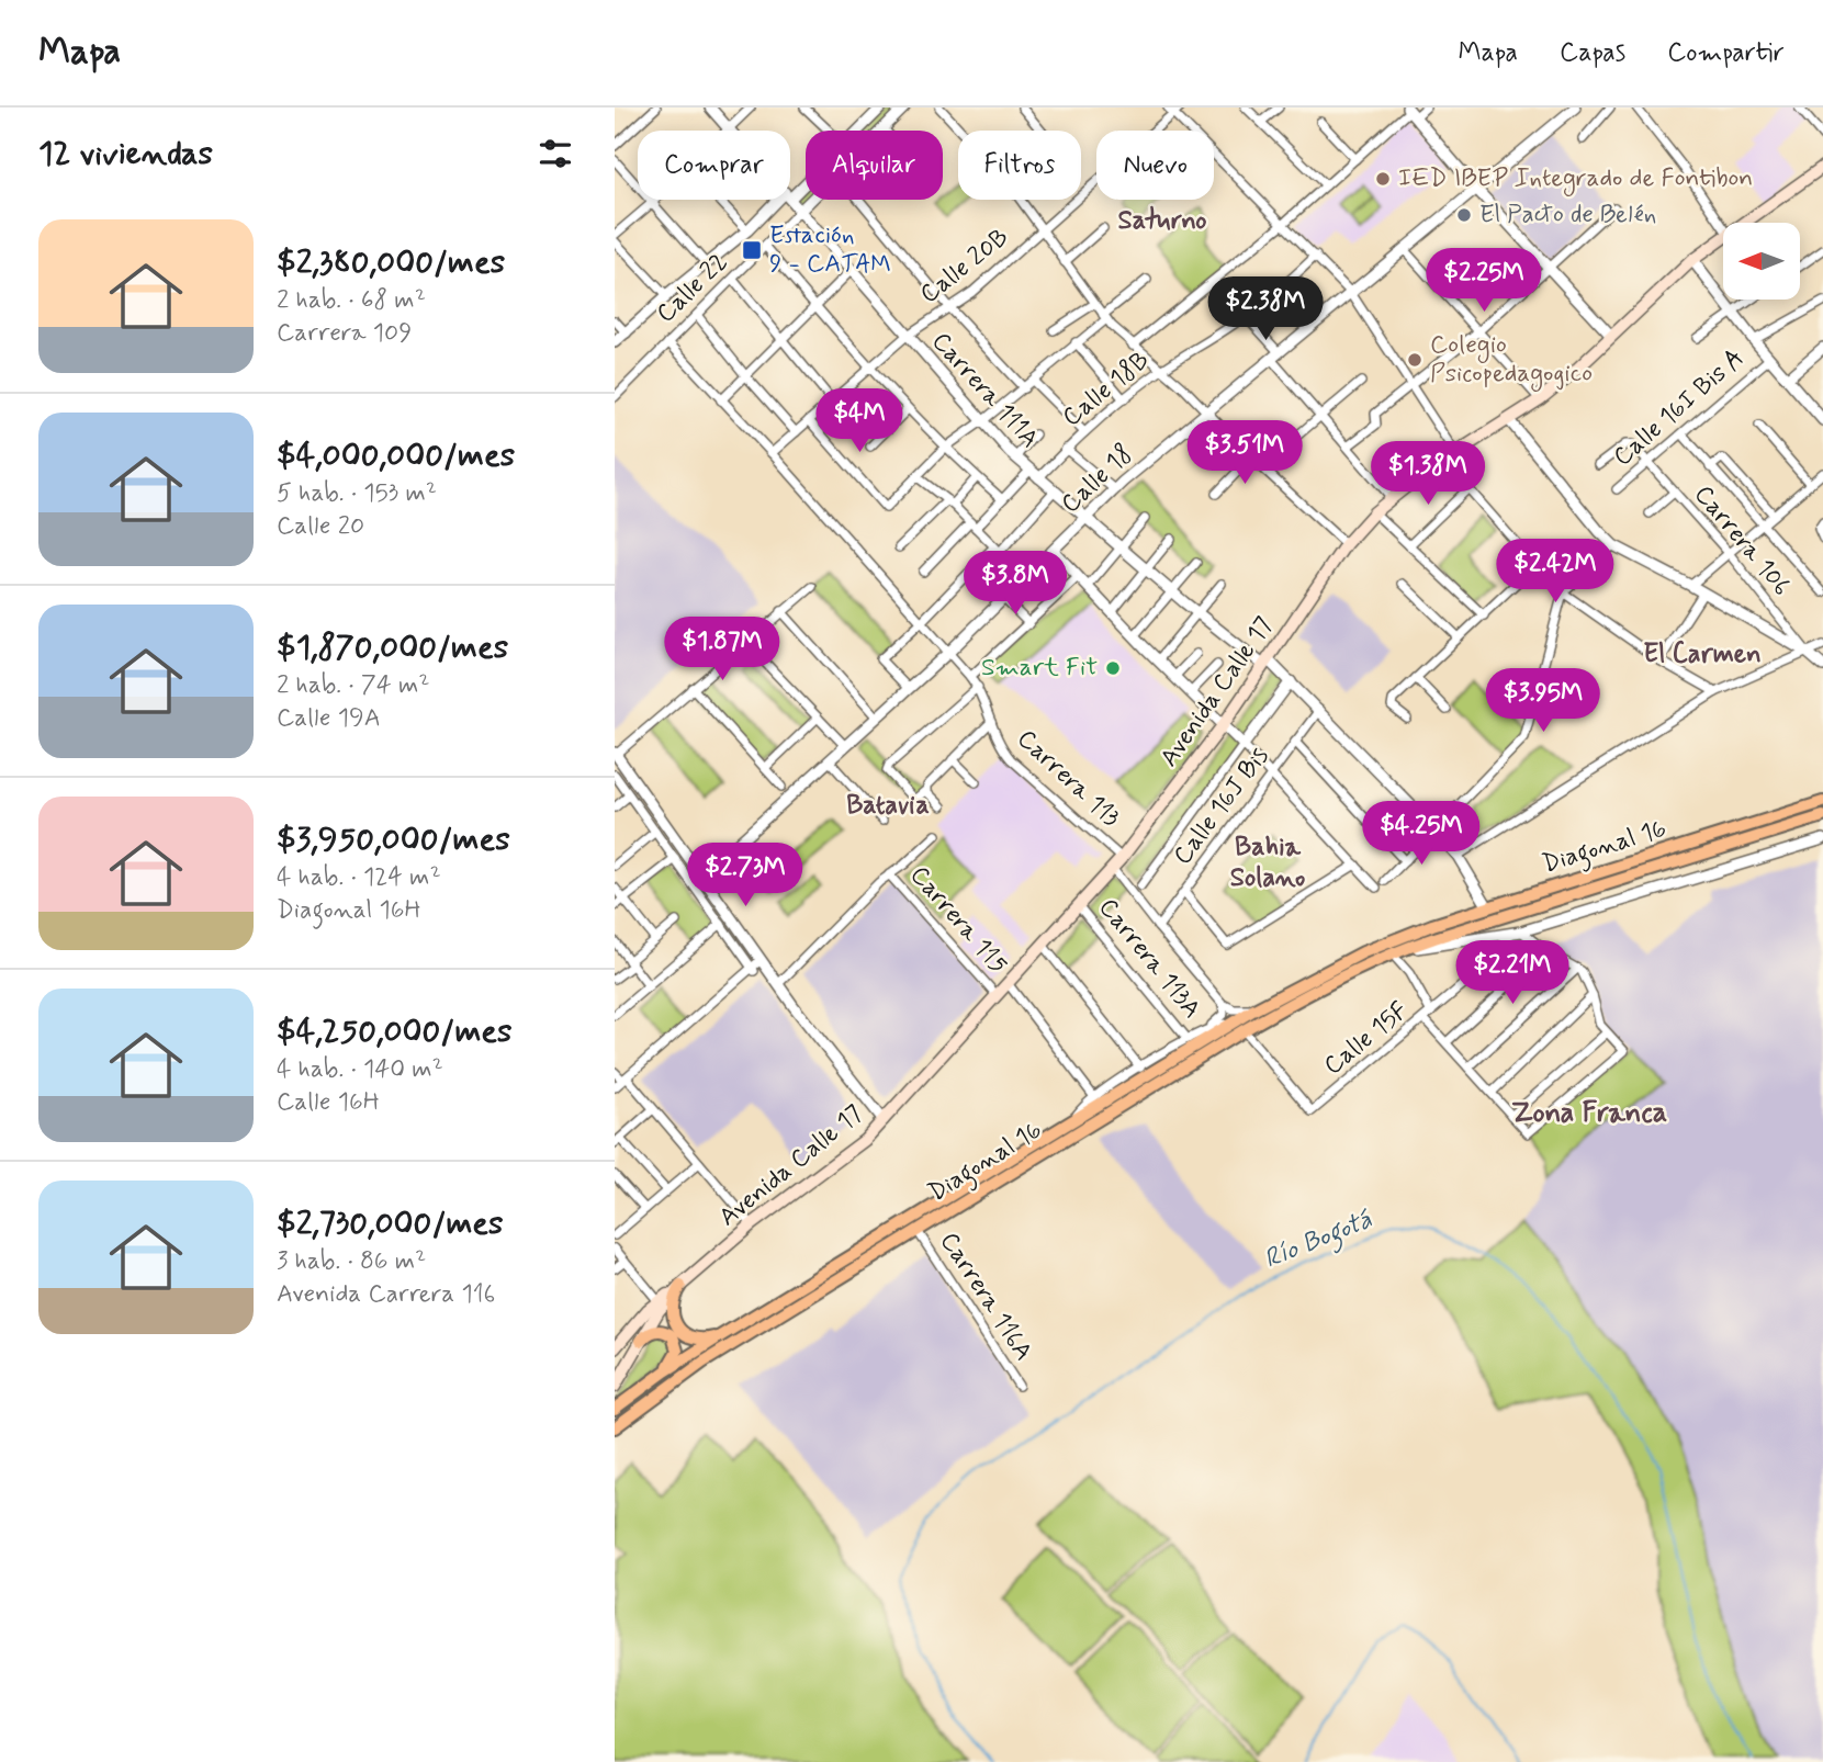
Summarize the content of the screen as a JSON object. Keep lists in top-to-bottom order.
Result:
{
  "streets": {
    "main road": ["Avenida Calle 17", "Diagonal 16"],
    "street": [
      "Calle 20B",
      "Calle 22",
      "Calle 18B",
      "Carrera 111A",
      "Calle 16I Bis A",
      "Calle 18",
      "Carrera 106",
      "Carrera 113",
      "Calle 16J Bis",
      "Carrera 115",
      "Carrera 113A",
      "Calle 15F",
      "Carrera 116A"
    ]
  },
  "crossings": [
    ["Calle 20B", "Carrera 111A"],
    ["Calle 20B", "Carrera 113"],
    ["Calle 22", "Carrera 111A"],
    ["Calle 22", "Carrera 113"],
    ["Calle 18B", "Carrera 111A"],
    ["Carrera 111A", "Calle 18"],
    ["Carrera 111A", "Avenida Calle 17"],
    ["Carrera 111A", "Calle 16J Bis"],
    ["Carrera 111A", "Diagonal 16"],
    ["Calle 16I Bis A", "Carrera 106"],
    ["Calle 18", "Carrera 113"],
    ["Avenida Calle 17", "Carrera 113"],
    ["Avenida Calle 17", "Carrera 115"],
    ["Avenida Calle 17", "Carrera 113A"],
    ["Carrera 113", "Calle 16J Bis"],
    ["Diagonal 16", "Carrera 115"],
    ["Diagonal 16", "Carrera 113A"],
    ["Diagonal 16", "Calle 15F"],
    ["Diagonal 16", "Carrera 116A"]
  ],
  "districts": [
    "Saturno",
    "El Carmen",
    "Batavia",
    "Bahia Solano",
    "Zona Franca"
  ],
  "water": ["Río Bogotá"],
  "places": {
    "other": [
      "IED IBEP Integrado de Fontibon",
      "El Pacto de Belén",
      "Colegio Psicopedagogico",
      "Smart Fit"
    ],
    "transit": ["Estación 9 - CATAM"]
  },
  "north": "left",
  "page": {
    "header": "Mapa",
    "nav": ["Mapa", "Capas", "Compartir"],
    "heading": "12 viviendas",
    "chip": [
      "Comprar",
      "Alquilar",
      "Filtros",
      "Nuevo"
    ],
    "list": [
      {
        "name": "$2,380,000/mes",
        "note": "2 hab. · 68 m² · Carrera 109"
      },
      {
        "name": "$4,000,000/mes",
        "note": "5 hab. · 153 m² · Calle 20"
      },
      {
        "name": "$1,870,000/mes",
        "note": "2 hab. · 74 m² · Calle 19A"
      },
      {
        "name": "$3,950,000/mes",
        "note": "4 hab. · 124 m² · Diagonal 16H"
      },
      {
        "name": "$4,250,000/mes",
        "note": "4 hab. · 140 m² · Calle 16H"
      },
      {
        "name": "$2,730,000/mes",
        "note": "3 hab. · 86 m² · Avenida Carrera 116"
      }
    ],
    "price": [
      "$2.25M",
      "$2.38M",
      "$4M",
      "$3.51M",
      "$1.38M",
      "$2.42M",
      "$3.8M",
      "$1.87M",
      "$3.95M",
      "$4.25M",
      "$2.73M",
      "$2.21M"
    ]
  }
}
